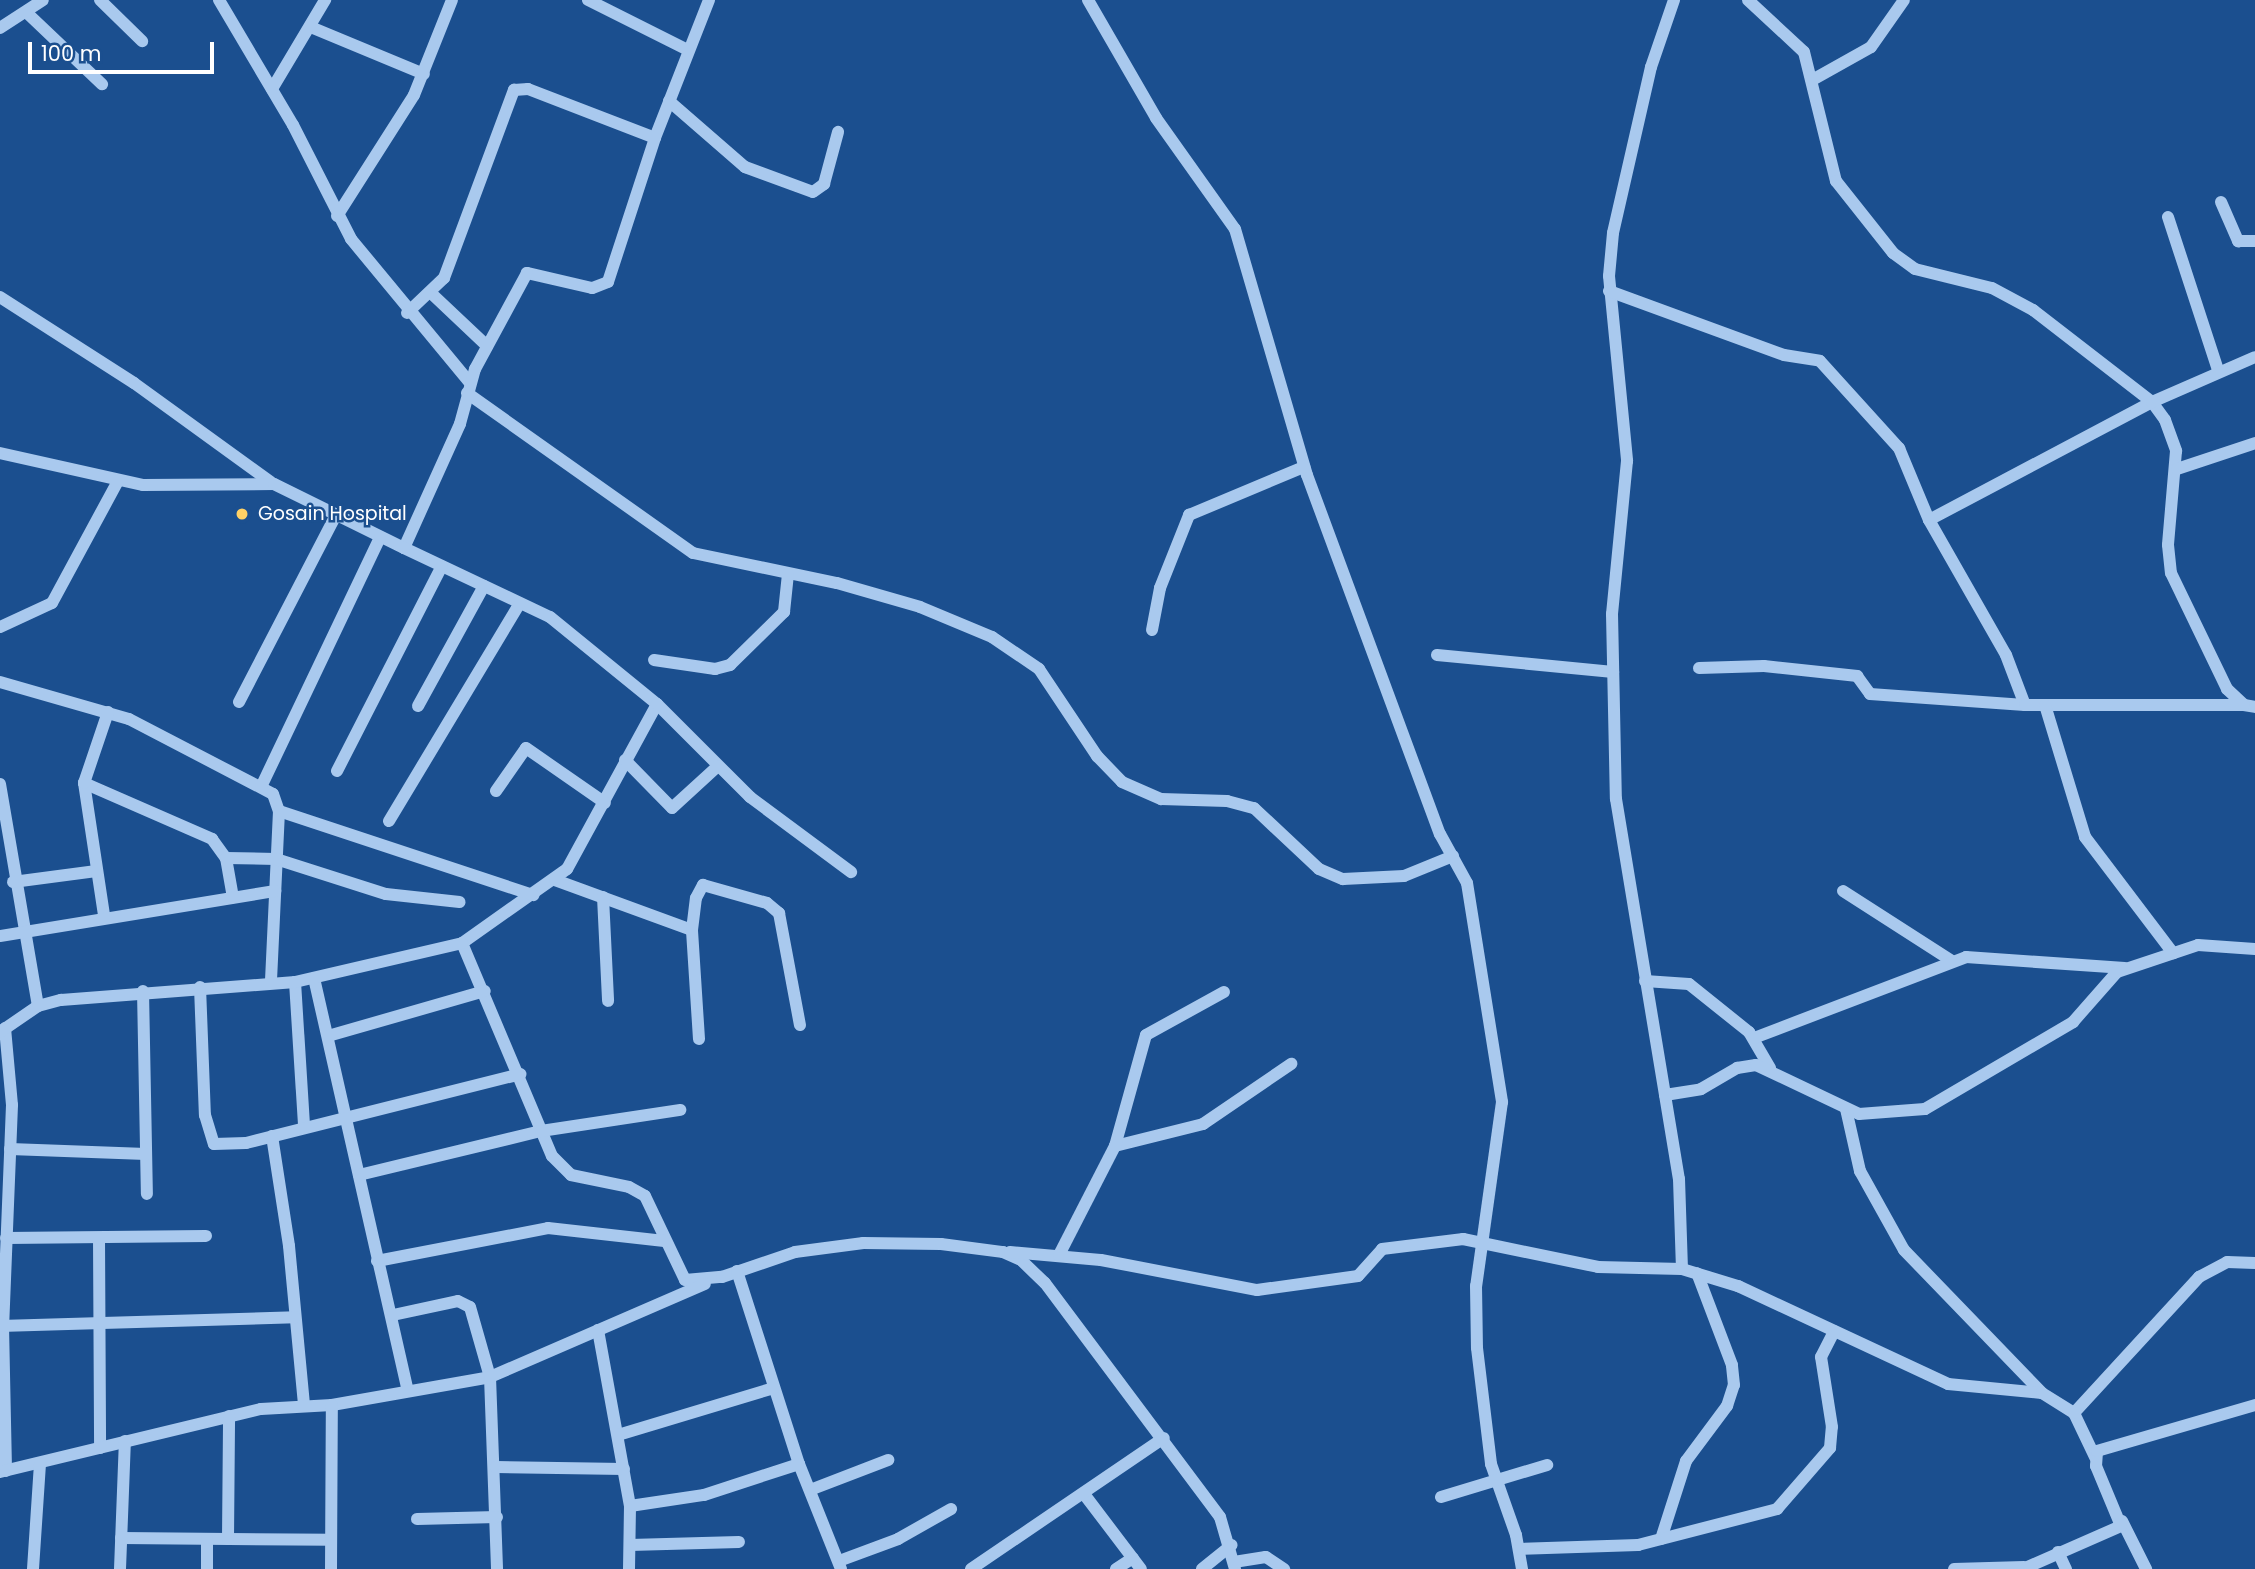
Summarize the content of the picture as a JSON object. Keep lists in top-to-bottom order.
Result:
{
  "places": ["Gosain Hospital"],
  "scale_bar": "100 m"
}
